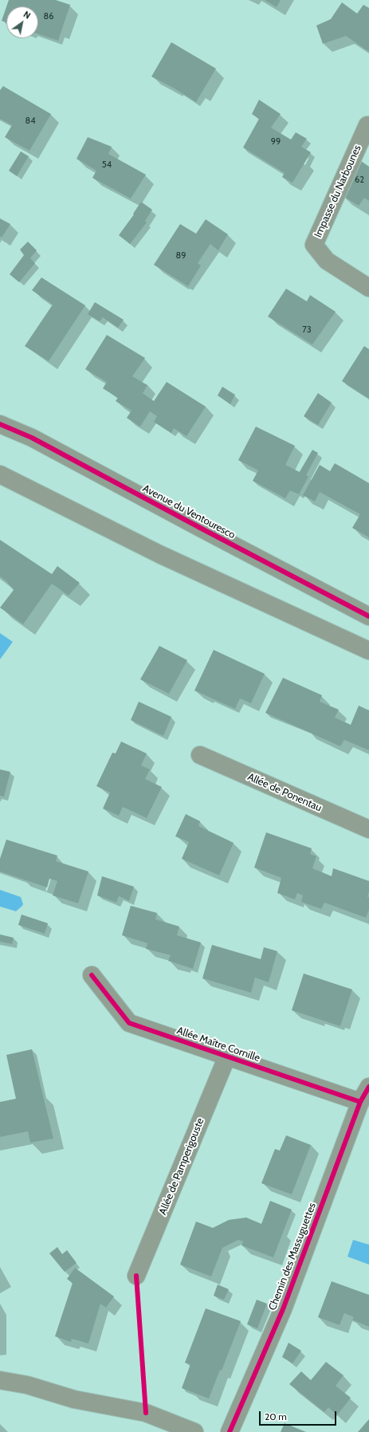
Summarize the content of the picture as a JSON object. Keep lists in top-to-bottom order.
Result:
{
  "streets": {
    "street": [
      "Impasse du Narbounes",
      "Avenue du Ventouresco",
      "Allée de Ponentau",
      "Allée Maître Cornille",
      "Allée de Pamperigouste",
      "Chemin des Massuguettes"
    ]
  },
  "crossings": [
    ["Allée Maître Cornille", "Allée de Pamperigouste"],
    ["Allée Maître Cornille", "Chemin des Massuguettes"]
  ],
  "house_numbers": [
    "86",
    "84",
    "99",
    "54",
    "62",
    "89",
    "73"
  ],
  "scale_bar": "20 m",
  "north": "top right"
}
